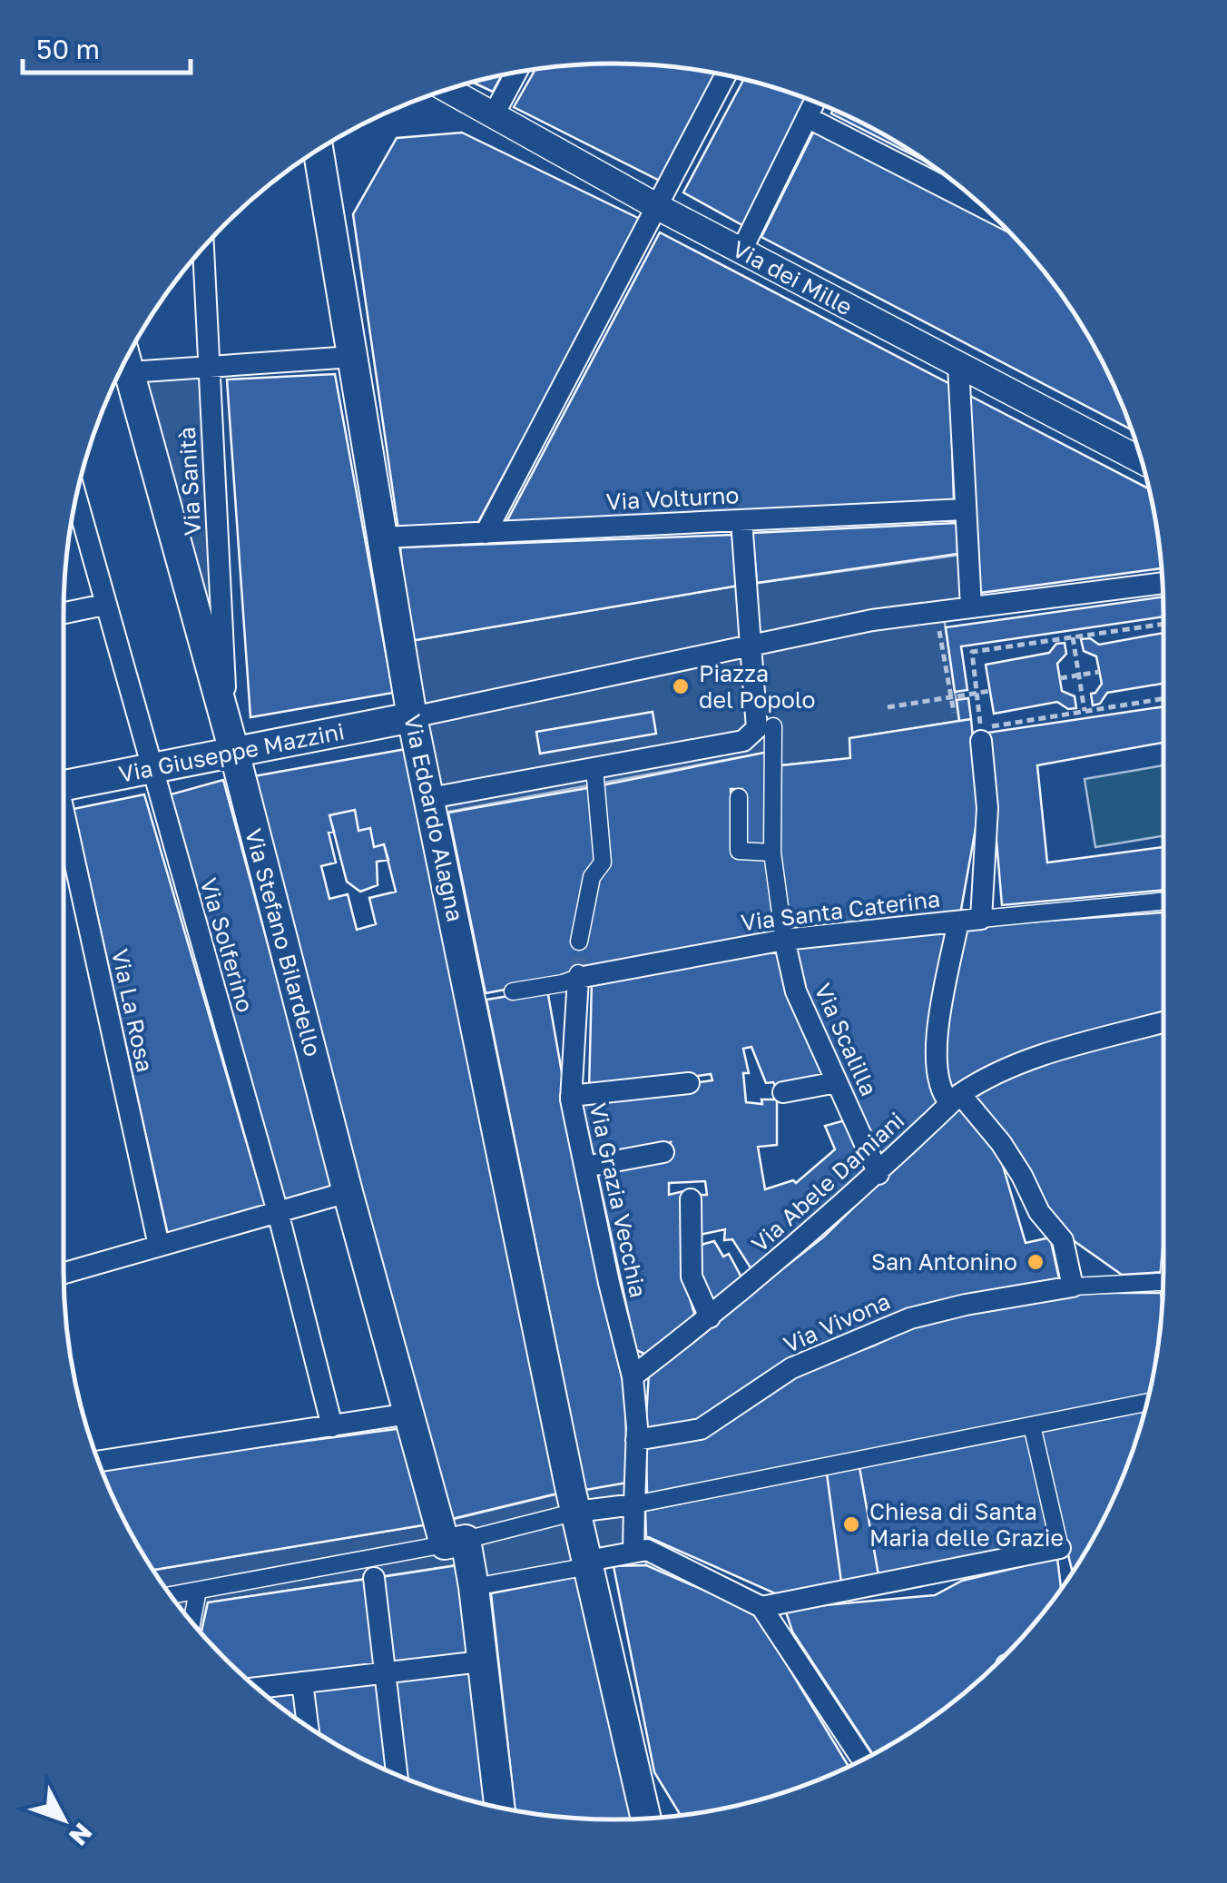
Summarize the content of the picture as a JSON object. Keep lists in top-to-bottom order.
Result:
{
  "streets": {
    "main road": ["Via Giuseppe Mazzini", "Via Edoardo Alagna", "Via Stefano Bilardello"],
    "street": [
      "Via dei Mille",
      "Via Sanità",
      "Via Volturno",
      "Via Santa Caterina",
      "Via Solferino",
      "Via La Rosa",
      "Via Scalilla",
      "Via Abele Damiani",
      "Via Grazia Vecchia",
      "Via Vivona"
    ]
  },
  "crossings": [
    ["Via Sanità", "Via Giuseppe Mazzini"],
    ["Via Sanità", "Via Stefano Bilardello"],
    ["Via Volturno", "Via Edoardo Alagna"],
    ["Via Giuseppe Mazzini", "Via Edoardo Alagna"],
    ["Via Giuseppe Mazzini", "Via Stefano Bilardello"],
    ["Via Giuseppe Mazzini", "Via Solferino"],
    ["Via Santa Caterina", "Via Scalilla"],
    ["Via Santa Caterina", "Via Grazia Vecchia"],
    ["Via Scalilla", "Via Abele Damiani"],
    ["Via Abele Damiani", "Via Grazia Vecchia"]
  ],
  "places": ["Piazza del Popolo", "San Antonino", "Chiesa di Santa Maria delle Grazie"],
  "scale_bar": "50 m",
  "north": "bottom right"
}
